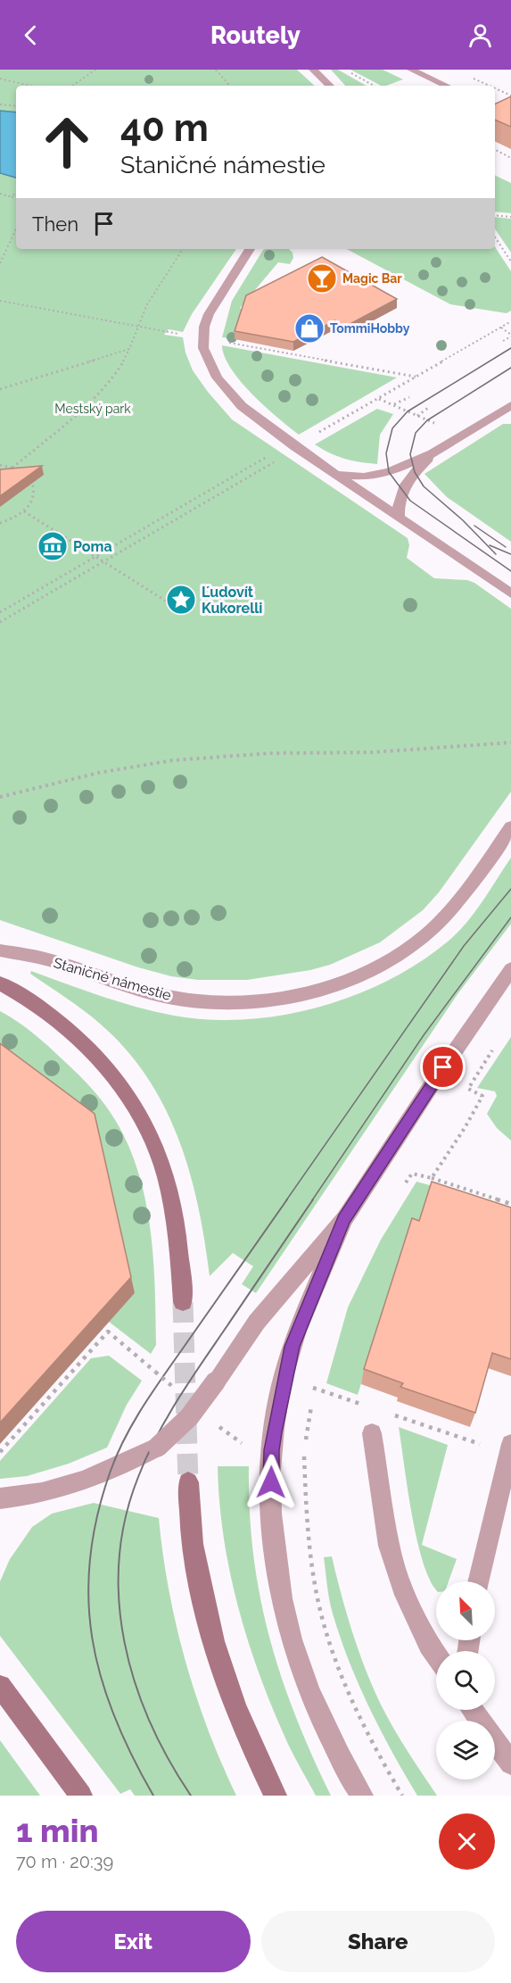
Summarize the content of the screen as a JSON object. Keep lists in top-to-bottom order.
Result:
{
  "streets": {
    "street": ["Staničné námestie"]
  },
  "parks": ["Mestský park"],
  "places": {
    "bar": ["Magic Bar"],
    "shop": ["TommiHobby"],
    "museum": ["Poma"],
    "place": ["Ľudovít Kukorelli"]
  },
  "north": "top left",
  "page": {
    "header": "Routely",
    "turn": ["40 m", "Staničné námestie"],
    "then": "Then",
    "heading": ["1 min", "70 m · 20:39"],
    "buttons": ["Exit", "Share"]
  }
}
